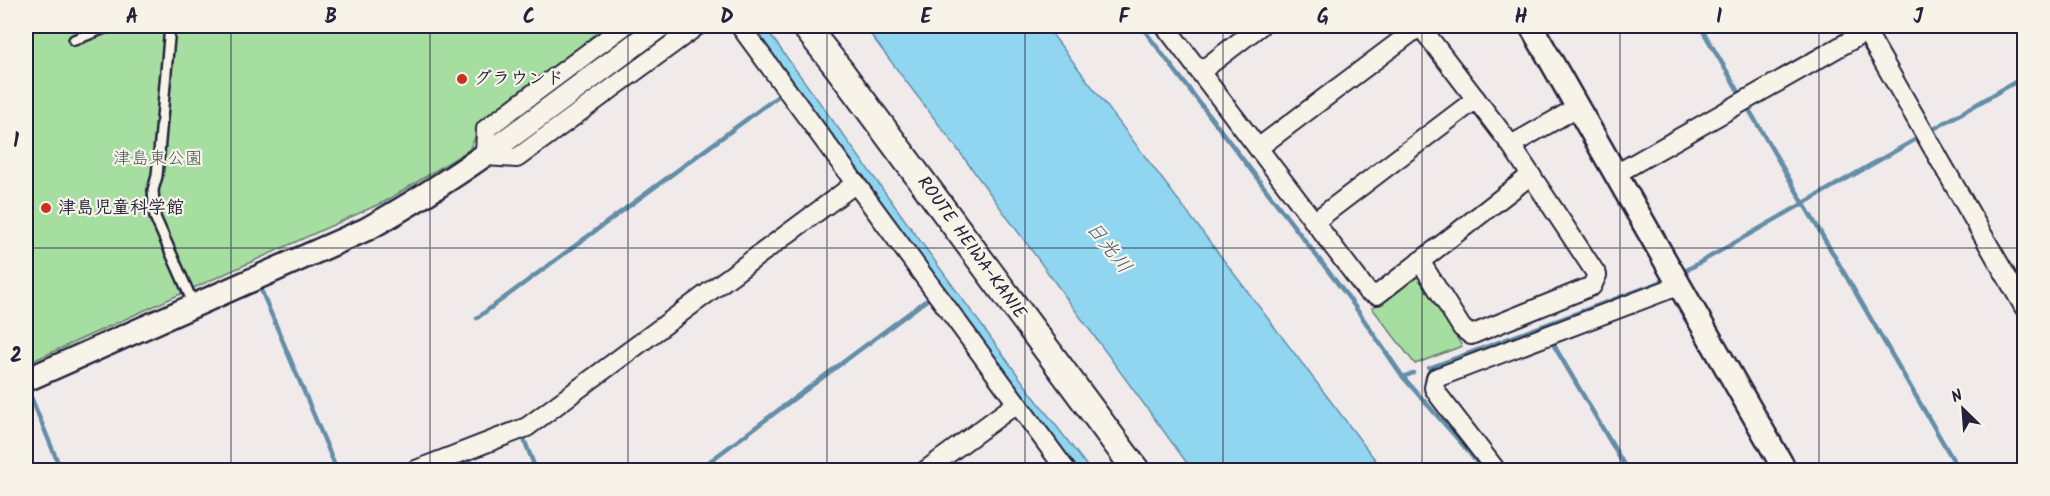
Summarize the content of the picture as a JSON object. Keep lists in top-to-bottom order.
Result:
{
  "streets": {
    "main road": ["ROUTE HEIWA-KANIE"]
  },
  "water": ["日光川"],
  "parks": ["津島東公園"],
  "places": ["グラウンド", "津島児童科学館"],
  "north": "top left",
  "grid": {
    "columns": [
      "A",
      "B",
      "C",
      "D",
      "E",
      "F",
      "G",
      "H",
      "I",
      "J"
    ],
    "rows": ["1", "2"]
  }
}
